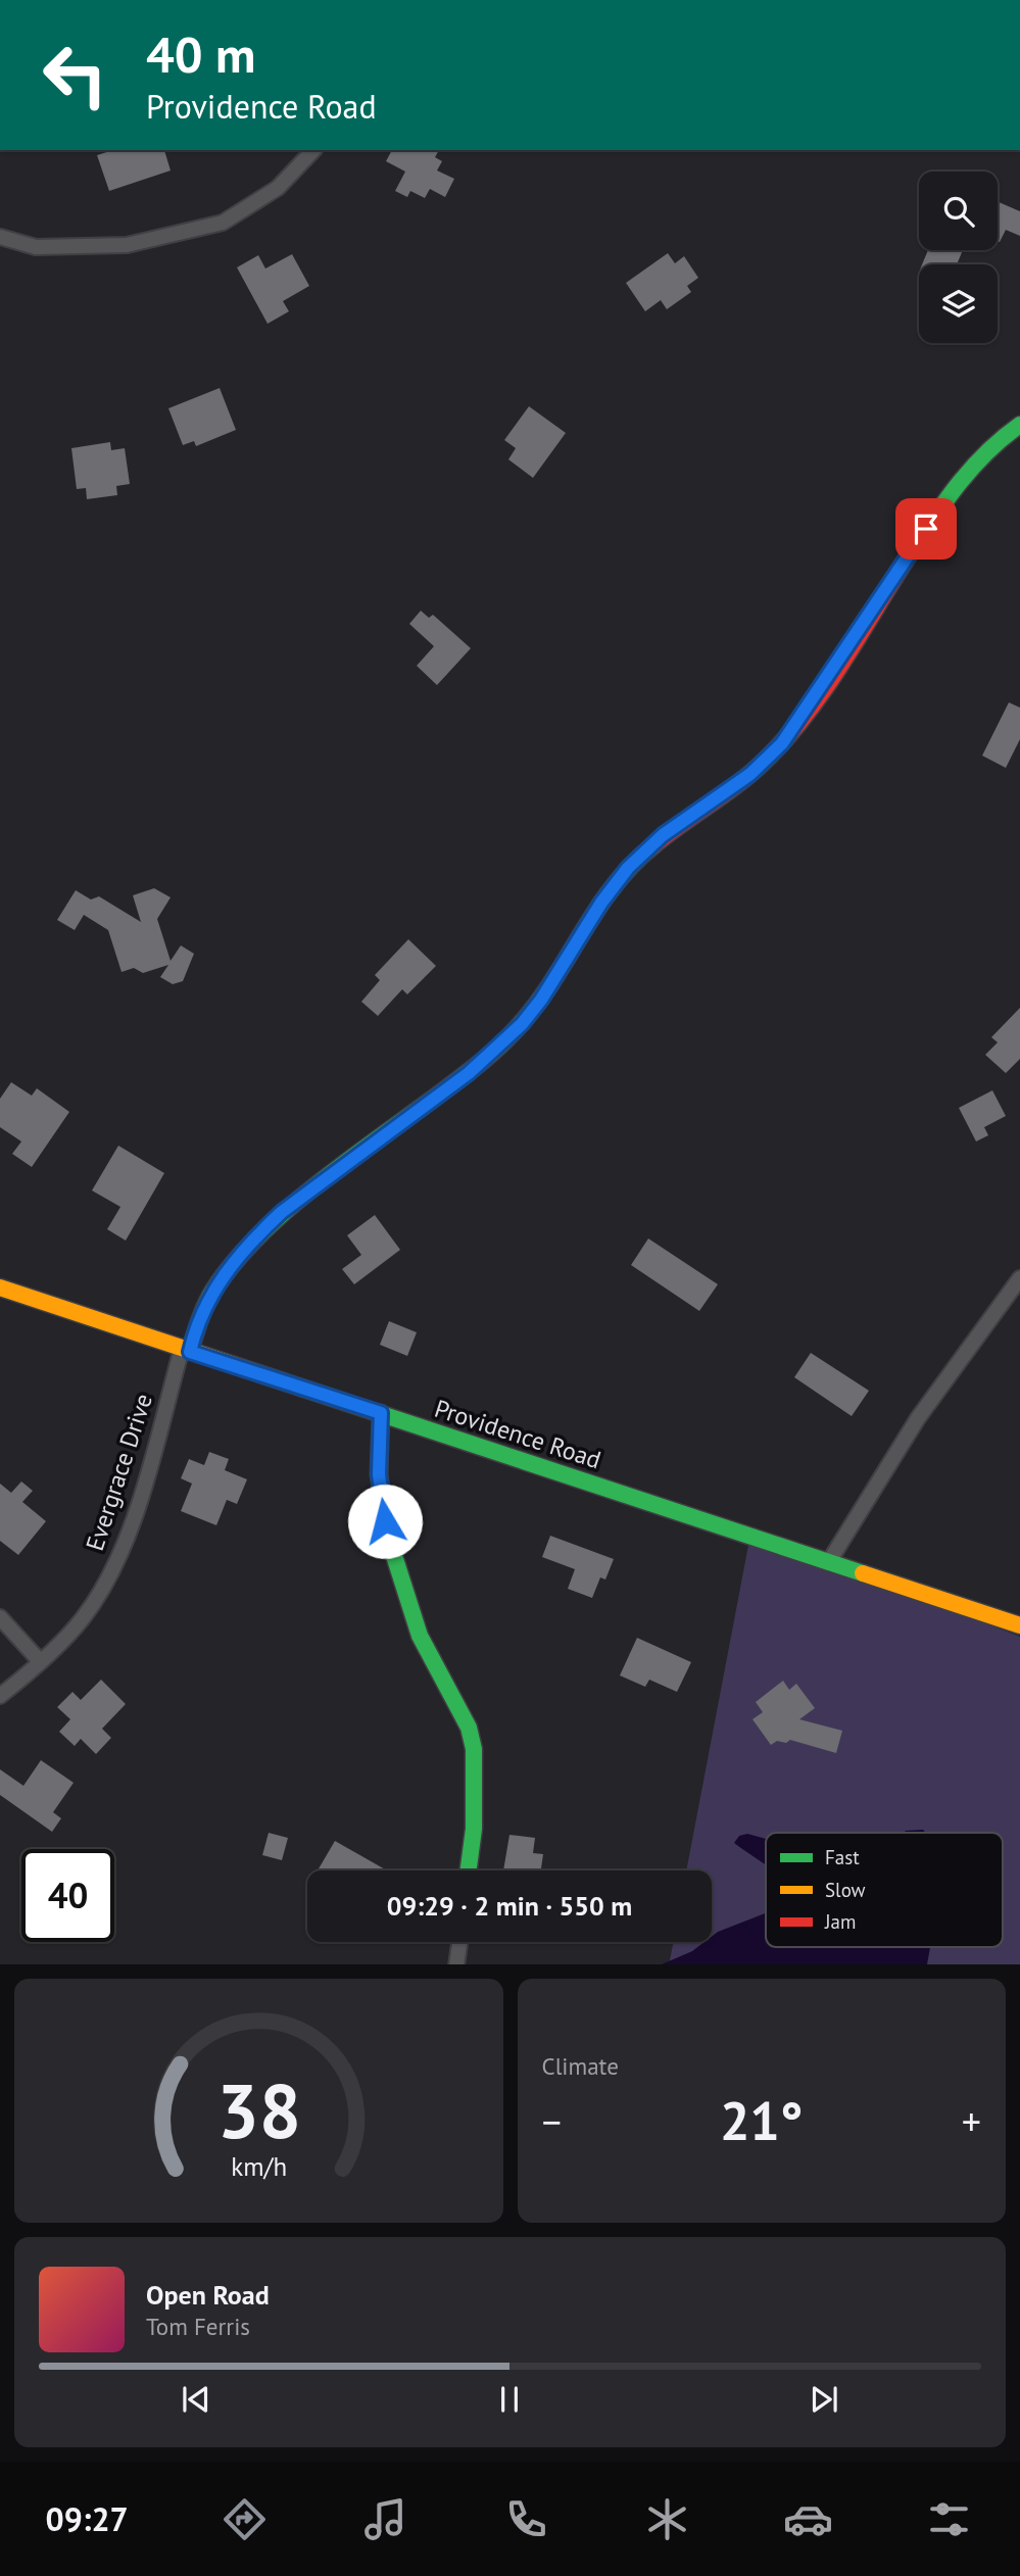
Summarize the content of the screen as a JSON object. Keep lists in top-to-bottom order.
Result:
{
  "streets": {
    "street": ["Providence Road", "Evergrace Drive"]
  },
  "crossings": [
    ["Providence Road", "Evergrace Drive"]
  ],
  "legend": ["Fast", "Slow", "Jam"],
  "page": {
    "turn": ["40 m", "Providence Road"],
    "limit": "40",
    "trip": "09:29 · 2 min · 550 m",
    "tile": "Climate",
    "heat": ["−", "21°", "+"],
    "song": ["Open Road", "Tom Ferris"],
    "tabs": "09:27",
    "gauge": ["38", "km/h"]
  }
}
